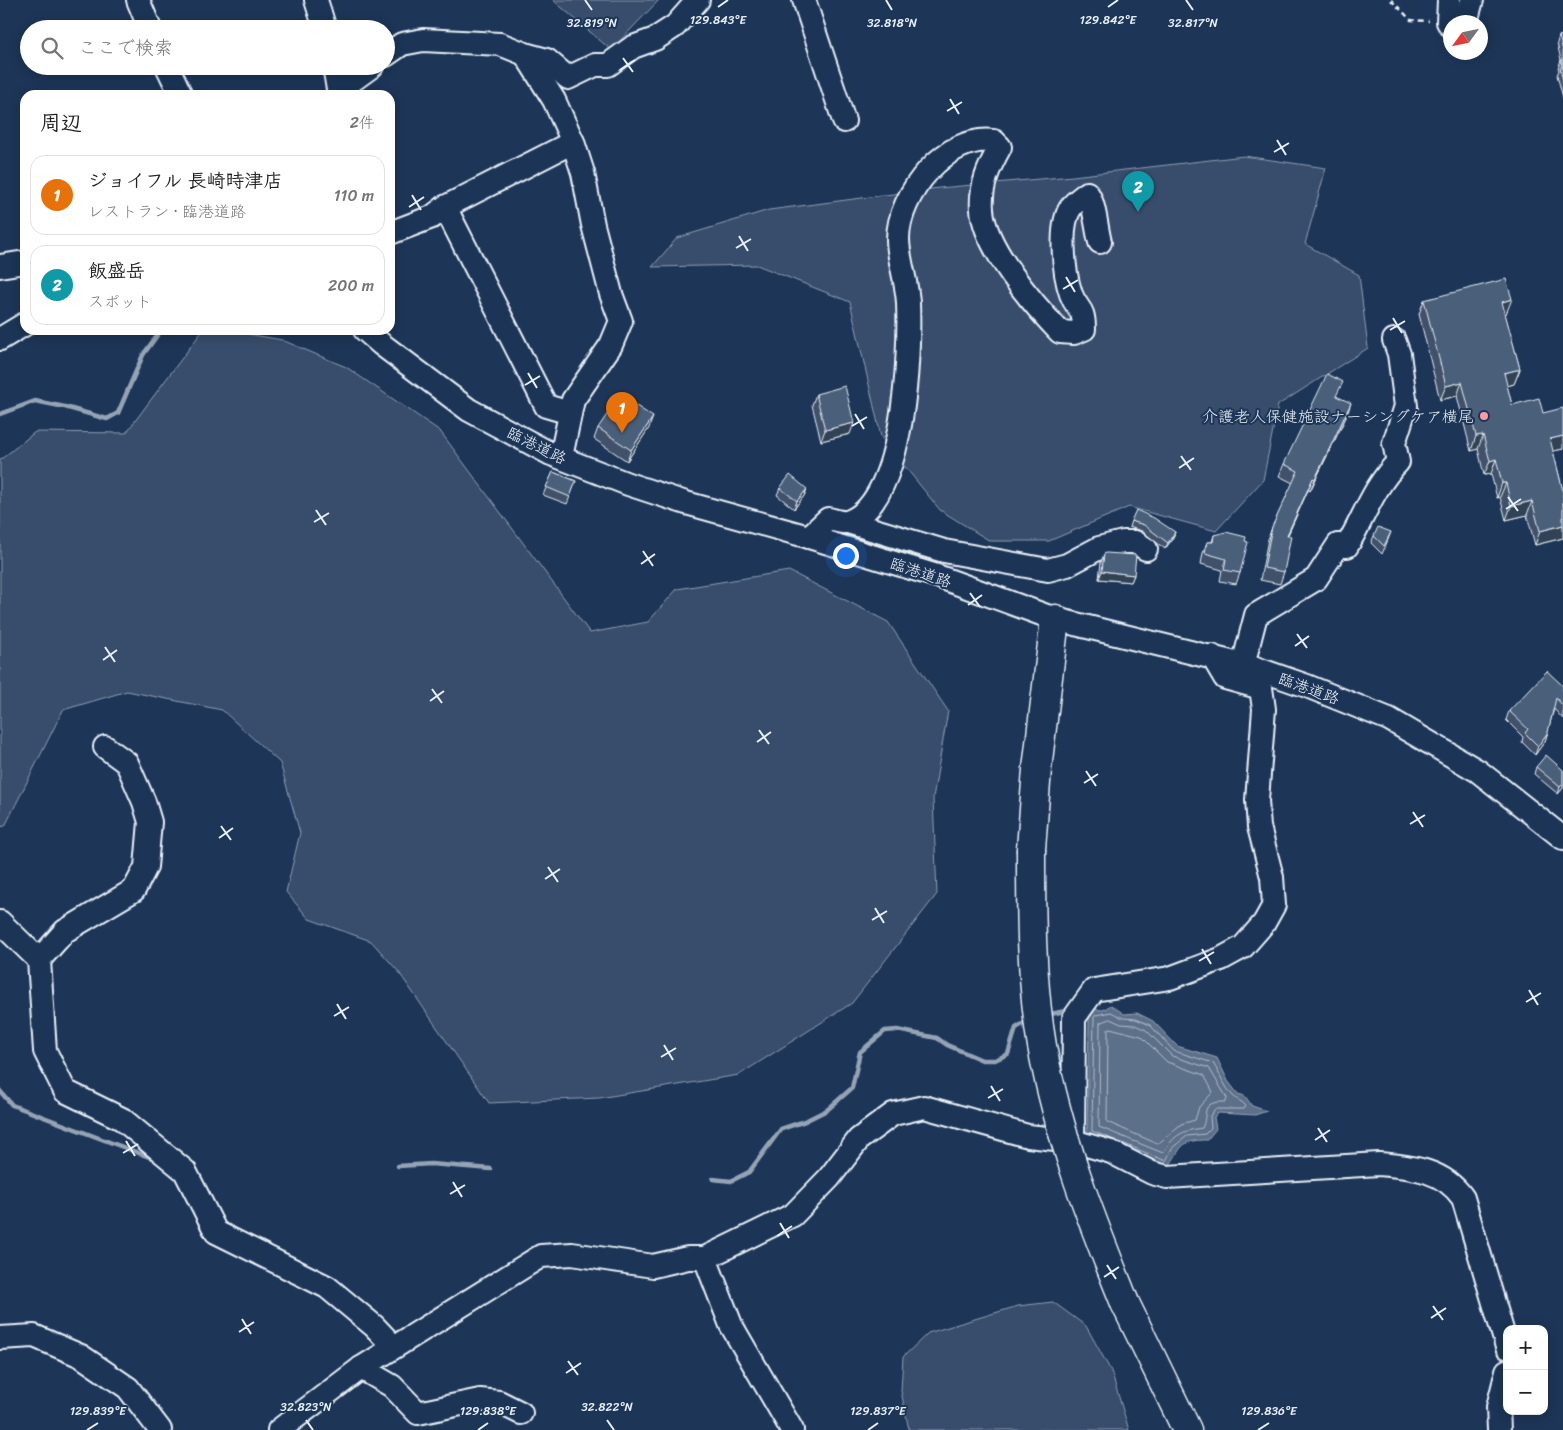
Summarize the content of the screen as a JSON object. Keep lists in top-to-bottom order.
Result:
{
  "streets": {
    "street": ["臨港道路"]
  },
  "places": ["介護老人保健施設ナーシングケア横尾"],
  "north": "bottom left",
  "page": {
    "search": "ここで検索",
    "heading": ["周辺", "2件"],
    "list": [
      {
        "mark": "1",
        "name": "ジョイフル 長崎時津店",
        "note": "レストラン · 臨港道路",
        "value": "110 m"
      },
      {
        "mark": "2",
        "name": "飯盛岳",
        "note": "スポット",
        "value": "200 m"
      }
    ],
    "pins": ["2", "1"],
    "map_buttons": ["+", "−"]
  },
  "coordinates": [
    "129.843°E",
    "129.842°E",
    "32.817°N",
    "32.819°N",
    "32.818°N",
    "32.823°N",
    "32.822°N",
    "129.839°E",
    "129.838°E",
    "129.837°E",
    "129.836°E"
  ]
}
